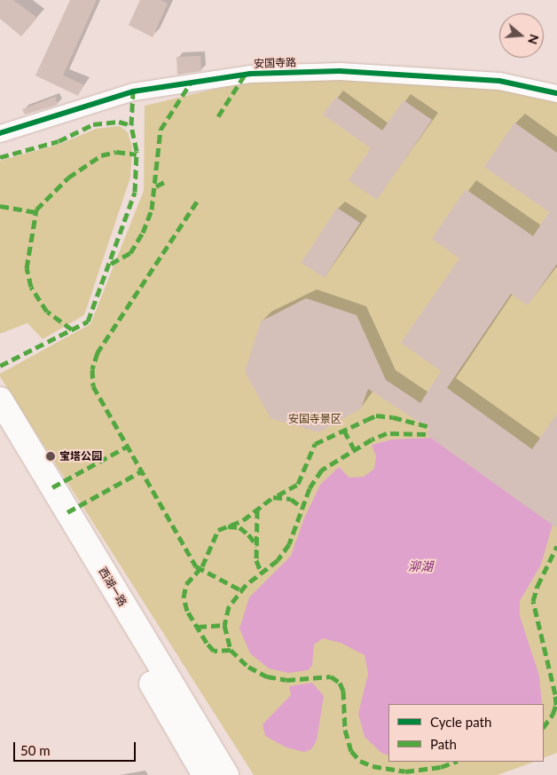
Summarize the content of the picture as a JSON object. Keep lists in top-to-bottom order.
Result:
{
  "streets": {
    "main road": ["西湖一路"],
    "street": ["安国寺路"]
  },
  "water": ["泖湖"],
  "parks": ["安国寺景区"],
  "places": ["宝塔公园"],
  "legend": ["Cycle path", "Path"],
  "scale_bar": "50 m",
  "north": "right"
}
